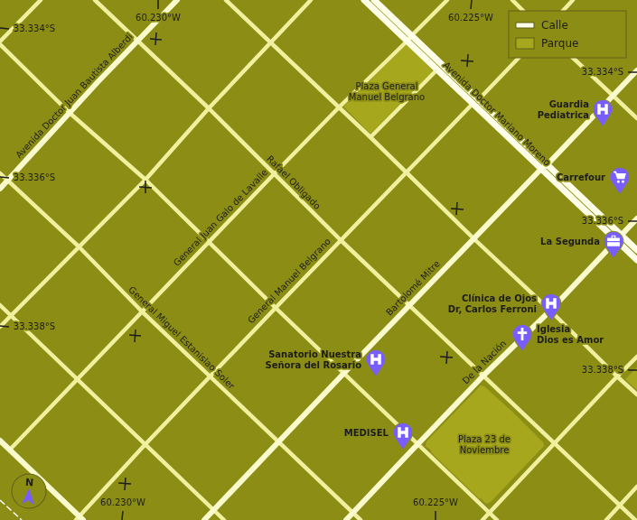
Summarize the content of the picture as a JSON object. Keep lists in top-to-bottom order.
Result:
{
  "streets": {
    "main road": ["Avenida Doctor Mariano Moreno"],
    "street": [
      "Avenida Doctor Juan Bautista Alberdi",
      "Rafael Obligado",
      "General Juan Galo de Lavalle",
      "General Manuel Belgrano",
      "Bartolomé Mitre",
      "General Miguel Estanislao Soler",
      "De la Nación"
    ]
  },
  "crossings": [
    ["Avenida Doctor Juan Bautista Alberdi", "Rafael Obligado"],
    ["Avenida Doctor Juan Bautista Alberdi", "General Miguel Estanislao Soler"],
    ["Avenida Doctor Mariano Moreno", "General Juan Galo de Lavalle"],
    ["Avenida Doctor Mariano Moreno", "General Manuel Belgrano"],
    ["Avenida Doctor Mariano Moreno", "Bartolomé Mitre"],
    ["Avenida Doctor Mariano Moreno", "De la Nación"],
    ["Rafael Obligado", "General Juan Galo de Lavalle"],
    ["Rafael Obligado", "General Manuel Belgrano"],
    ["Rafael Obligado", "Bartolomé Mitre"],
    ["Rafael Obligado", "De la Nación"],
    ["General Juan Galo de Lavalle", "General Miguel Estanislao Soler"],
    ["General Manuel Belgrano", "General Miguel Estanislao Soler"],
    ["Bartolomé Mitre", "General Miguel Estanislao Soler"],
    ["General Miguel Estanislao Soler", "De la Nación"]
  ],
  "parks": ["Plaza General Manuel Belgrano", "Plaza 23 de Noviembre"],
  "places": {
    "hospital": [
      "Guardia Pediatrica",
      "Clínica de Ojos Dr, Carlos Ferroni",
      "Sanatorio Nuestra Señora del Rosario",
      "MEDISEL"
    ],
    "supermarket": ["Carrefour"],
    "office": ["La Segunda"],
    "church": ["Iglesia Dios es Amor"]
  },
  "legend": ["Calle", "Parque"],
  "north": "top",
  "coordinates": [
    "60.230°W",
    "60.225°W",
    "33.334°S",
    "33.336°S",
    "33.338°S"
  ]
}
